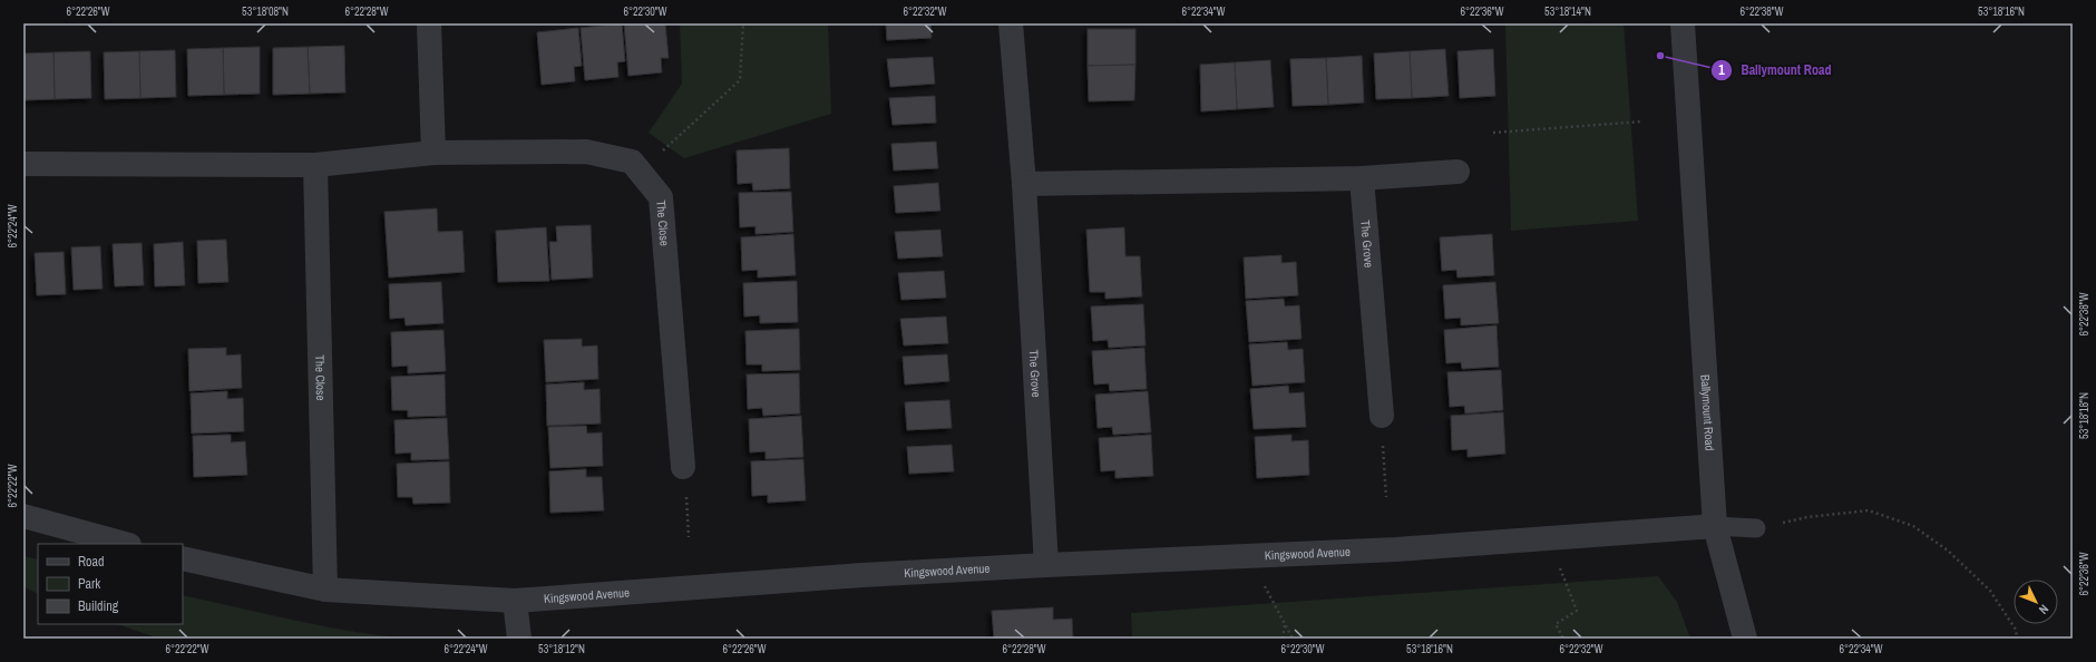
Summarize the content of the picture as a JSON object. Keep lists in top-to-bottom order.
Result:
{
  "streets": {
    "street": [
      "The Close",
      "The Grove",
      "Ballymount Road",
      "Kingswood Avenue"
    ]
  },
  "crossings": [
    ["The Close", "Kingswood Avenue"],
    ["The Grove", "Kingswood Avenue"],
    ["Ballymount Road", "Kingswood Avenue"]
  ],
  "places": ["Ballymount Road"],
  "legend": ["Road", "Park", "Building"],
  "north": "bottom right",
  "coordinates": [
    "6°22'26\"W",
    "53°18'08\"N",
    "6°22'28\"W",
    "6°22'30\"W",
    "6°22'32\"W",
    "6°22'34\"W",
    "6°22'36\"W",
    "53°18'14\"N",
    "6°22'38\"W",
    "53°18'16\"N",
    "6°22'24\"W",
    "53°18'18\"N",
    "6°22'22\"W",
    "53°18'12\"N"
  ]
}
